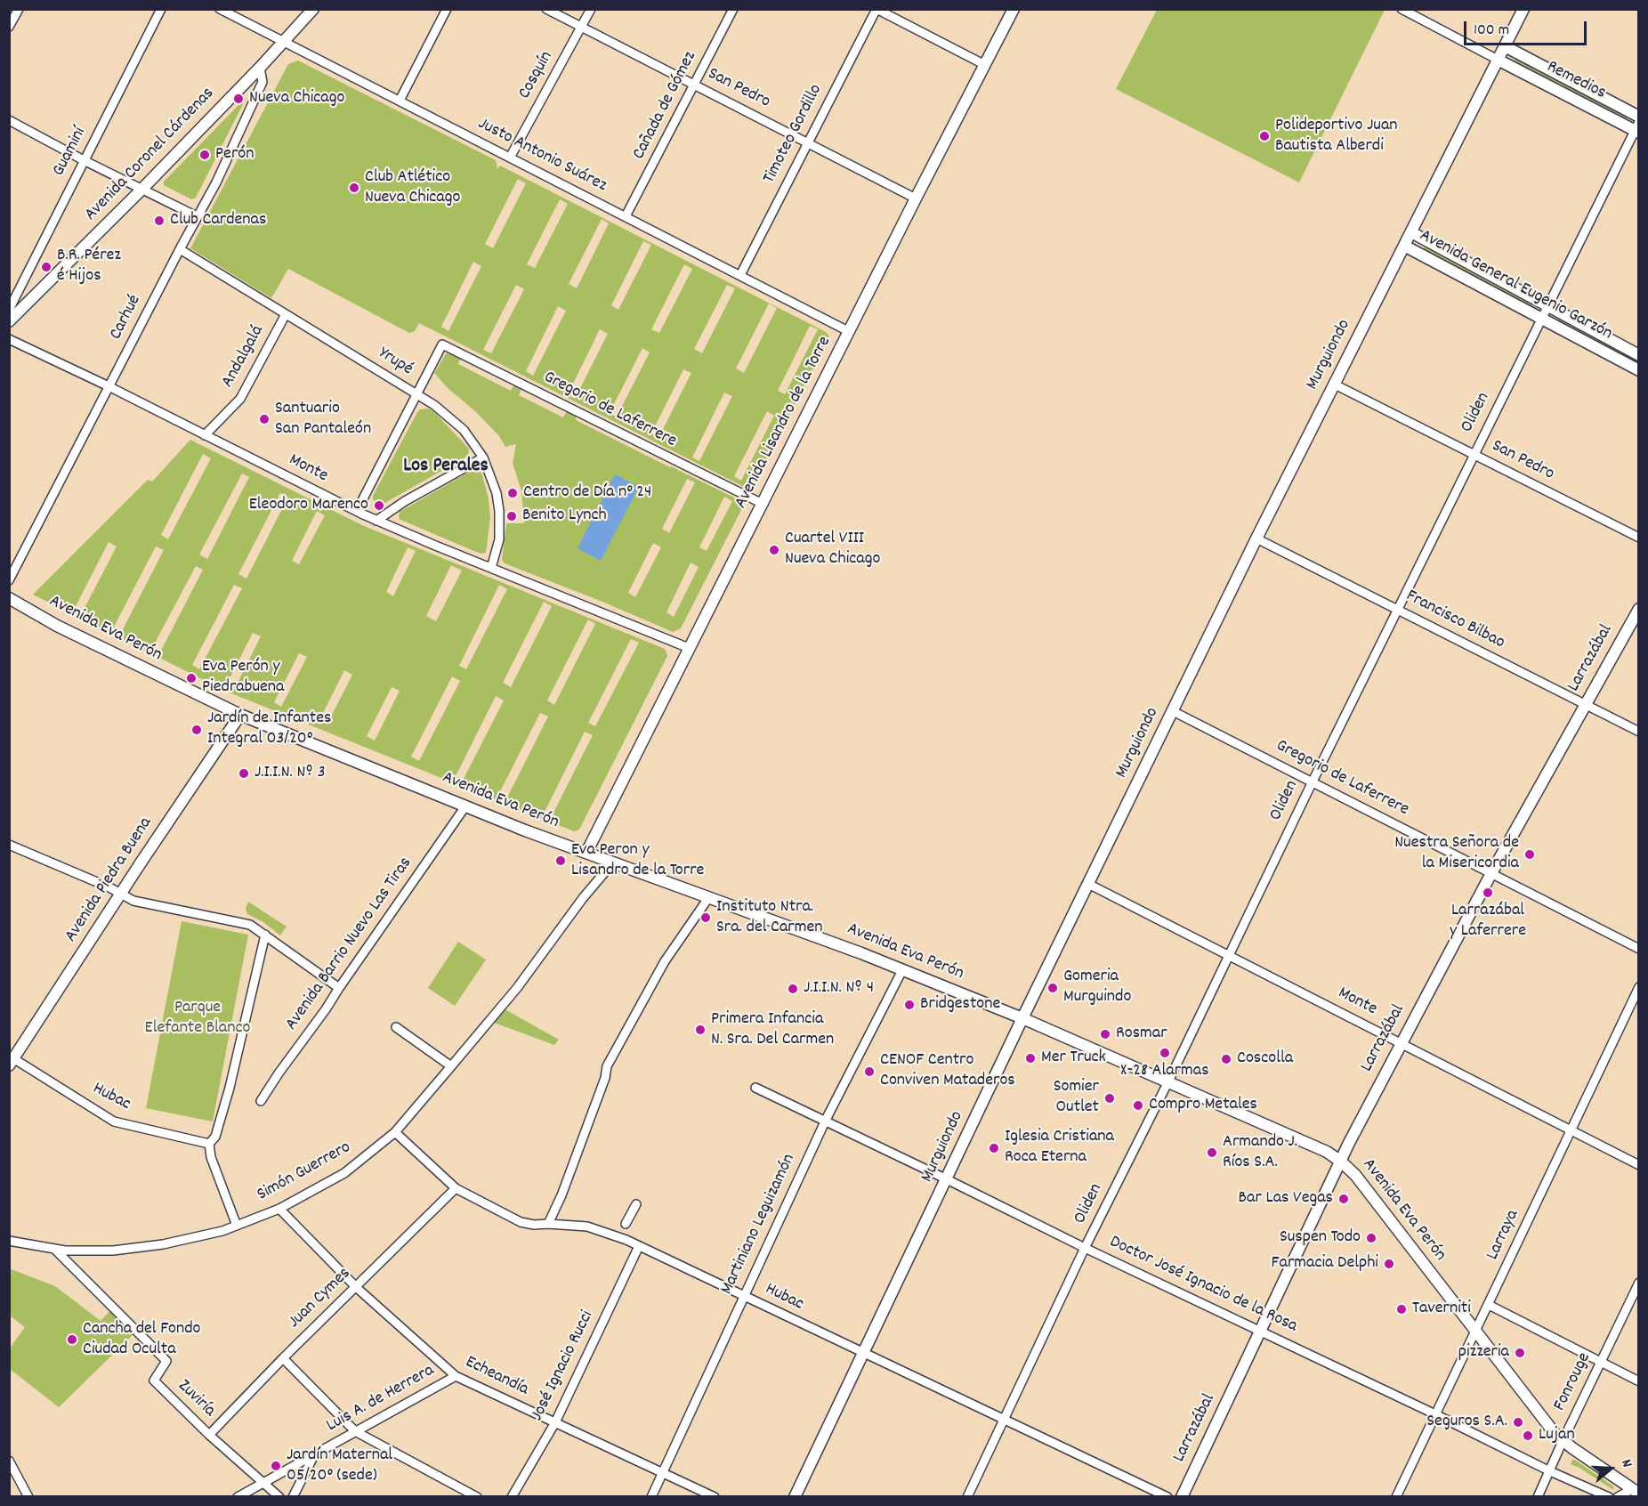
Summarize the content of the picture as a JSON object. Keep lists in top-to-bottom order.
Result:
{
  "streets": {
    "street": [
      "Cosquín",
      "Remedios",
      "San Pedro",
      "Cañada de Gómez",
      "Timoteo Gordillo",
      "Guaminí",
      "Avenida Coronel Cárdenas",
      "Justo Antonio Suárez",
      "Avenida General Eugenio Garzón",
      "Carhué",
      "Murguiondo",
      "Andalgalá",
      "Yrupé",
      "Gregorio de Laferrere",
      "Oliden",
      "Avenida Lisandro de la Torre",
      "Monte",
      "Francisco Bilbao",
      "Avenida Eva Perón",
      "Larrazábal",
      "Avenida Piedra Buena",
      "Avenida Barrio Nuevo Las Tiras",
      "Hubac",
      "Simón Guerrero",
      "Martiniano Leguizamón",
      "Larraya",
      "Doctor José Ignacio de la Rosa",
      "Juan Cymes",
      "José Ignacio Rucci",
      "Echeandía",
      "Fonrouge",
      "Zuviría",
      "Luis A. de Herrera"
    ]
  },
  "crossings": [
    ["Cosquín", "San Pedro"],
    ["Cosquín", "Justo Antonio Suárez"],
    ["Remedios", "Murguiondo"],
    ["Remedios", "Oliden"],
    ["San Pedro", "Cañada de Gómez"],
    ["San Pedro", "Timoteo Gordillo"],
    ["San Pedro", "Murguiondo"],
    ["San Pedro", "Oliden"],
    ["San Pedro", "Avenida Lisandro de la Torre"],
    ["Cañada de Gómez", "Justo Antonio Suárez"],
    ["Timoteo Gordillo", "Justo Antonio Suárez"],
    ["Avenida Coronel Cárdenas", "Justo Antonio Suárez"],
    ["Avenida Coronel Cárdenas", "Carhué"],
    ["Justo Antonio Suárez", "Avenida Lisandro de la Torre"],
    ["Avenida General Eugenio Garzón", "Murguiondo"],
    ["Avenida General Eugenio Garzón", "Oliden"],
    ["Carhué", "Yrupé"],
    ["Carhué", "Monte"],
    ["Murguiondo", "Gregorio de Laferrere"],
    ["Murguiondo", "Monte"],
    ["Murguiondo", "Francisco Bilbao"],
    ["Murguiondo", "Avenida Eva Perón"],
    ["Murguiondo", "Hubac"],
    ["Murguiondo", "Doctor José Ignacio de la Rosa"],
    ["Andalgalá", "Yrupé"],
    ["Andalgalá", "Monte"],
    ["Yrupé", "Gregorio de Laferrere"],
    ["Yrupé", "Monte"],
    ["Gregorio de Laferrere", "Oliden"],
    ["Gregorio de Laferrere", "Avenida Lisandro de la Torre"],
    ["Gregorio de Laferrere", "Larrazábal"],
    ["Oliden", "Monte"],
    ["Oliden", "Francisco Bilbao"],
    ["Oliden", "Avenida Eva Perón"],
    ["Oliden", "Hubac"],
    ["Oliden", "Doctor José Ignacio de la Rosa"],
    ["Avenida Lisandro de la Torre", "Monte"],
    ["Avenida Lisandro de la Torre", "Avenida Eva Perón"],
    ["Monte", "Larrazábal"],
    ["Monte", "Larraya"],
    ["Francisco Bilbao", "Larrazábal"],
    ["Avenida Eva Perón", "Larrazábal"],
    ["Avenida Eva Perón", "Avenida Piedra Buena"],
    ["Avenida Eva Perón", "Avenida Barrio Nuevo Las Tiras"],
    ["Avenida Eva Perón", "Simón Guerrero"],
    ["Avenida Eva Perón", "Martiniano Leguizamón"],
    ["Avenida Eva Perón", "Larraya"],
    ["Avenida Eva Perón", "Fonrouge"],
    ["Larrazábal", "Doctor José Ignacio de la Rosa"],
    ["Avenida Piedra Buena", "Hubac"],
    ["Hubac", "Simón Guerrero"],
    ["Hubac", "Martiniano Leguizamón"],
    ["Hubac", "Juan Cymes"],
    ["Hubac", "José Ignacio Rucci"],
    ["Simón Guerrero", "Echeandía"],
    ["Simón Guerrero", "Zuviría"],
    ["Martiniano Leguizamón", "Doctor José Ignacio de la Rosa"],
    ["Martiniano Leguizamón", "Echeandía"],
    ["Larraya", "Doctor José Ignacio de la Rosa"],
    ["Doctor José Ignacio de la Rosa", "Fonrouge"],
    ["Juan Cymes", "Echeandía"],
    ["Juan Cymes", "Zuviría"],
    ["José Ignacio Rucci", "Echeandía"],
    ["Echeandía", "Luis A. de Herrera"],
    ["Zuviría", "Luis A. de Herrera"]
  ],
  "districts": ["Los Perales"],
  "parks": ["Parque Elefante Blanco"],
  "places": [
    "Nueva Chicago",
    "Polideportivo Juan Bautista Alberdi",
    "Perón",
    "Club Atlético Nueva Chicago",
    "Club Cardenas",
    "B.R. Pérez é Hijos",
    "Santuario San Pantaleón",
    "Centro de Día n° 24",
    "Eleodoro Marenco",
    "Benito Lynch",
    "Cuartel VIII Nueva Chicago",
    "Eva Perón y Piedrabuena",
    "Jardín de Infantes Integral 03/20°",
    "J.I.I.N. Nº 3",
    "Nuestra Señora de la Misericordia",
    "Eva Peron y Lisandro de la Torre",
    "Larrazábal y Laferrere",
    "Instituto Ntra. Sra. del Carmen",
    "Gomeria Murguindo",
    "J.I.I.N. Nº 4",
    "Bridgestone",
    "Primera Infancia N. Sra. Del Carmen",
    "Rosmar",
    "X-28 Alarmas",
    "Mer Truck",
    "Coscolla",
    "CENOF Centro Conviven Mataderos",
    "Somier Outlet",
    "Compro Metales",
    "Iglesia Cristiana Roca Eterna",
    "Armando J. Ríos S.A.",
    "Bar Las Vegas",
    "Suspen Todo",
    "Farmacia Delphi",
    "Taverniti",
    "Cancha del Fondo Ciudad Oculta",
    "pizzeria",
    "Seguros S.A.",
    "Lujan",
    "Jardín Maternal 05/20° (sede)"
  ],
  "scale_bar": "100 m",
  "north": "right"
}
